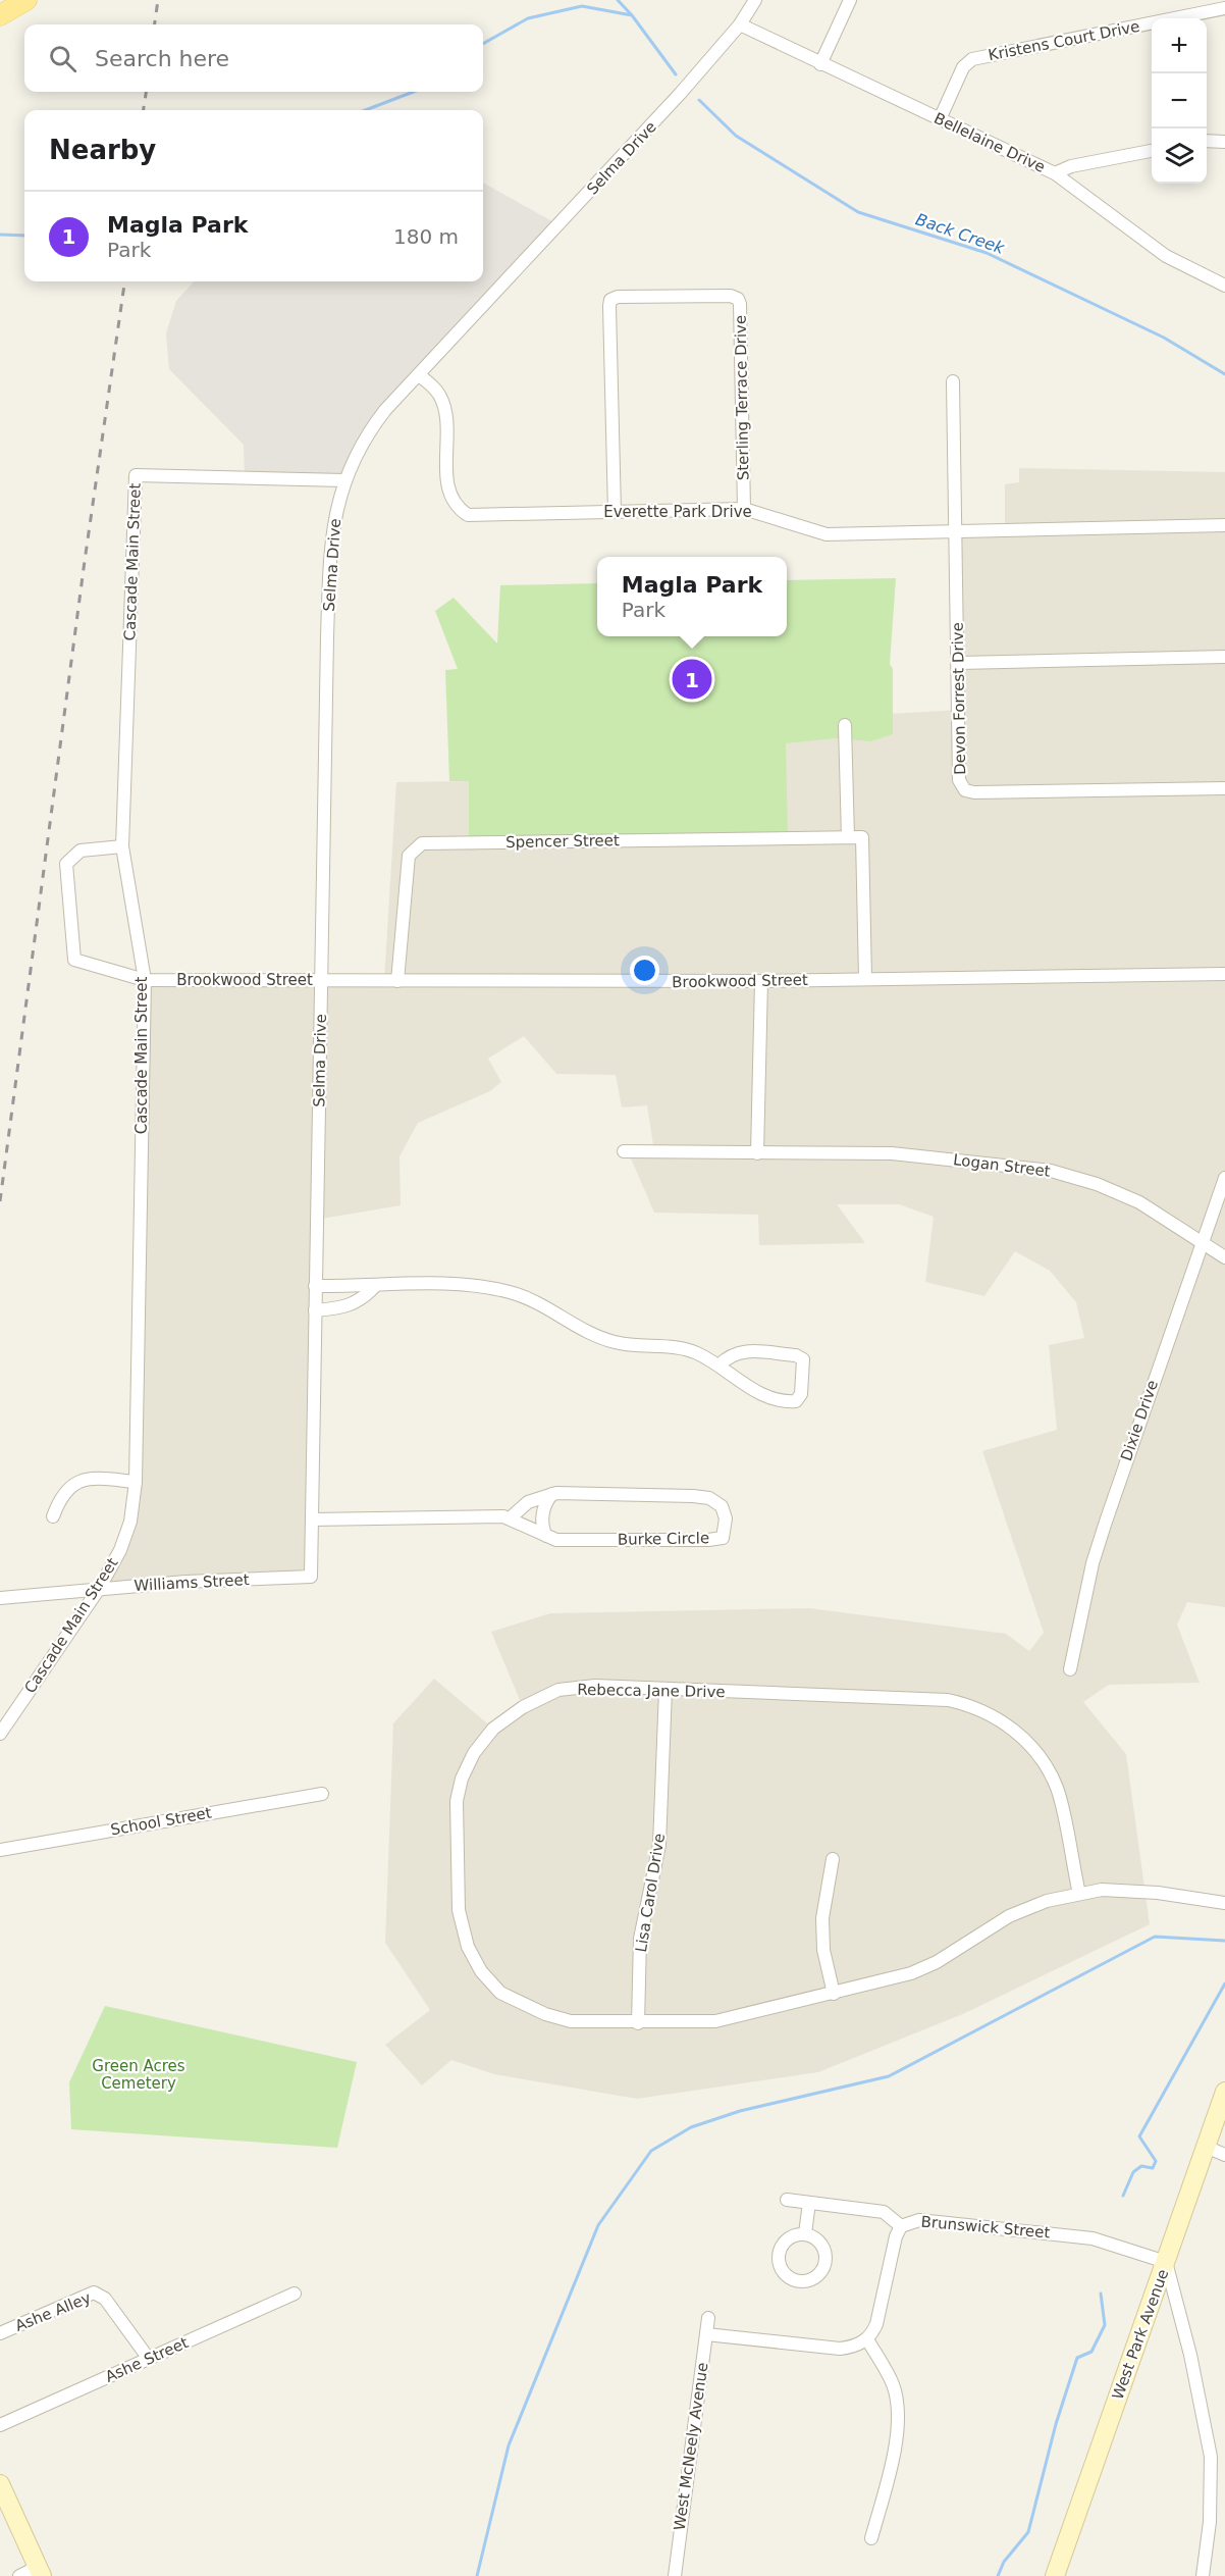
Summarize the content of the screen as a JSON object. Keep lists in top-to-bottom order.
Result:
{
  "streets": {
    "main road": ["West Park Avenue"],
    "street": [
      "Kristens Court Drive",
      "Bellelaine Drive",
      "Selma Drive",
      "Sterling Terrace Drive",
      "Everette Park Drive",
      "Cascade Main Street",
      "Devon Forrest Drive",
      "Spencer Street",
      "Brookwood Street",
      "Logan Street",
      "Dixie Drive",
      "Burke Circle",
      "Williams Street",
      "Rebecca Jane Drive",
      "School Street",
      "Lisa Carol Drive",
      "Brunswick Street",
      "Ashe Alley",
      "Ashe Street",
      "West McNeely Avenue"
    ]
  },
  "crossings": [
    ["Kristens Court Drive", "Bellelaine Drive"],
    ["Bellelaine Drive", "Selma Drive"],
    ["Selma Drive", "Everette Park Drive"],
    ["Selma Drive", "Cascade Main Street"],
    ["Selma Drive", "Brookwood Street"],
    ["Selma Drive", "Burke Circle"],
    ["Selma Drive", "Williams Street"],
    ["Sterling Terrace Drive", "Everette Park Drive"],
    ["Everette Park Drive", "Devon Forrest Drive"],
    ["Cascade Main Street", "Brookwood Street"],
    ["Cascade Main Street", "Williams Street"],
    ["Spencer Street", "Brookwood Street"],
    ["Logan Street", "Dixie Drive"],
    ["Rebecca Jane Drive", "Lisa Carol Drive"],
    ["Brunswick Street", "West Park Avenue"],
    ["Ashe Alley", "Ashe Street"]
  ],
  "water": ["Back Creek"],
  "parks": ["Green Acres Cemetery"],
  "page": {
    "map_buttons": ["+", "−"],
    "search": "Search here",
    "heading": "Nearby",
    "list": [
      {
        "mark": "1",
        "name": "Magla Park",
        "note": "Park",
        "value": "180 m"
      }
    ],
    "popup": ["Magla Park", "Park"],
    "pins": "1"
  }
}
